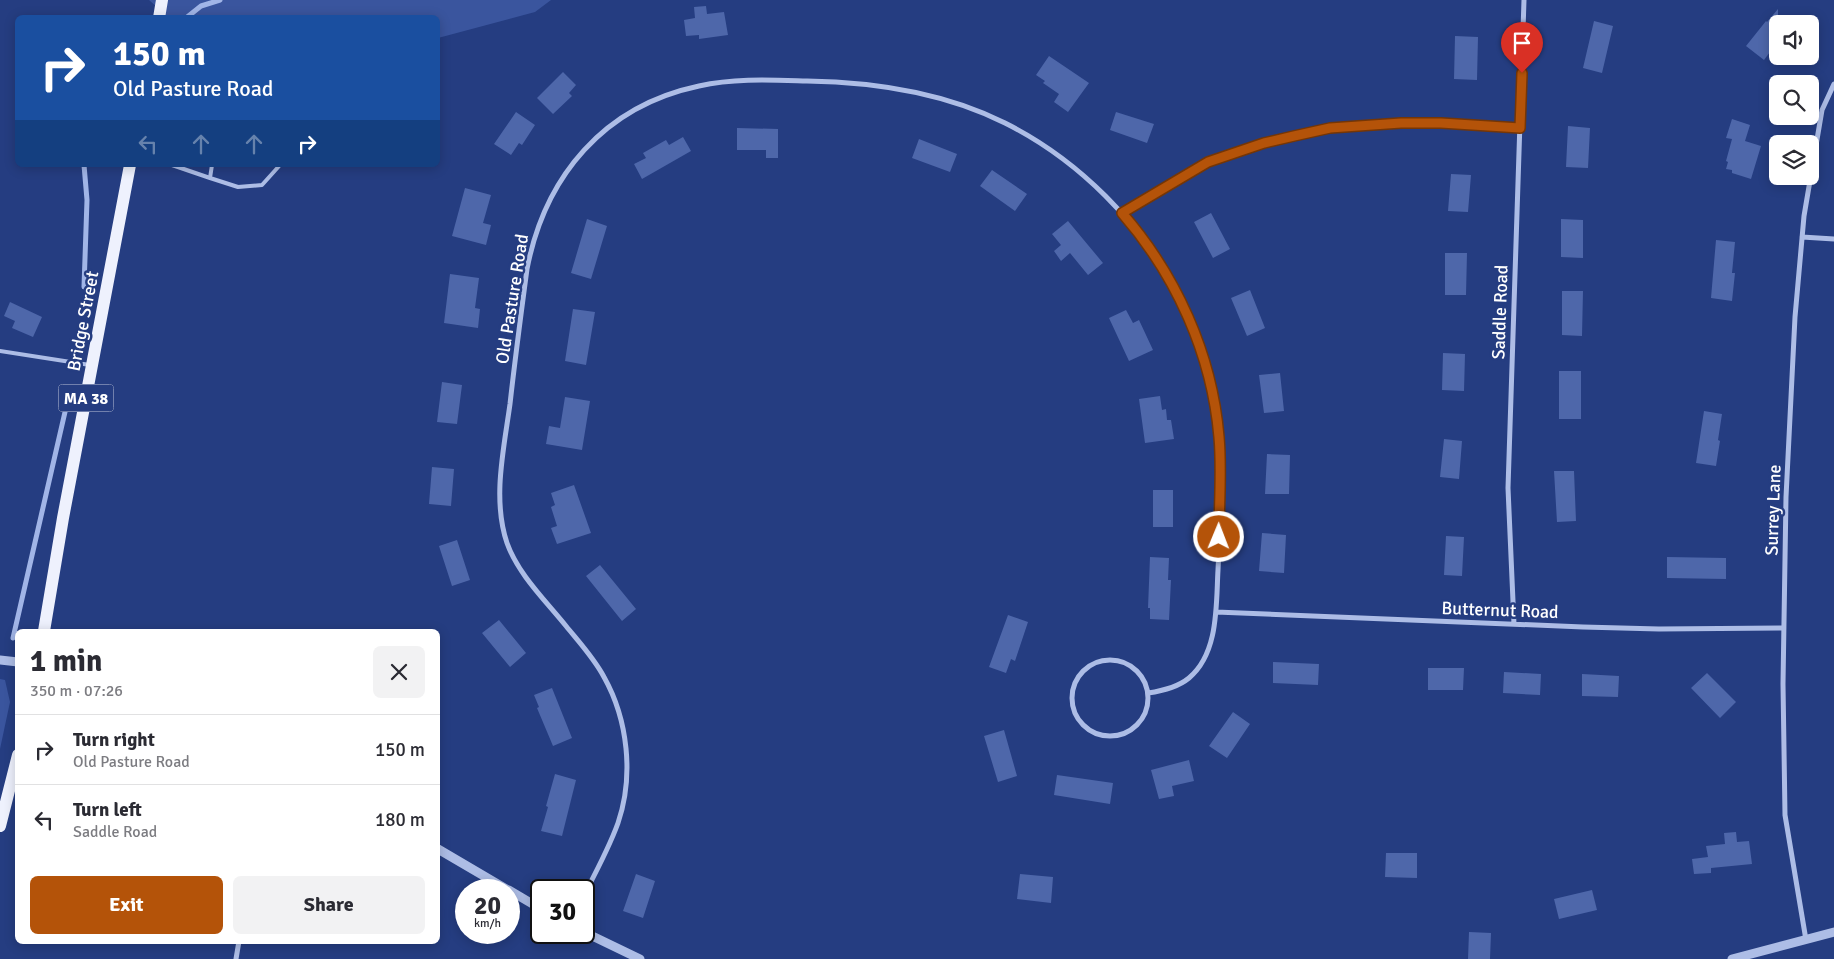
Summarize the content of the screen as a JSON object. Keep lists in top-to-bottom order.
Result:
{
  "streets": {
    "main road": ["Bridge Street", "MA 38"],
    "street": [
      "Old Pasture Road",
      "Saddle Road",
      "Surrey Lane",
      "Butternut Road"
    ]
  },
  "crossings": [
    ["Old Pasture Road", "Butternut Road"],
    ["Saddle Road", "Butternut Road"],
    ["Surrey Lane", "Butternut Road"]
  ],
  "page": {
    "turn": ["150 m", "Old Pasture Road"],
    "heading": ["1 min", "350 m · 07:26"],
    "list": [
      {
        "name": "Turn right",
        "note": "Old Pasture Road",
        "value": "150 m"
      },
      {
        "name": "Turn left",
        "note": "Saddle Road",
        "value": "180 m"
      }
    ],
    "buttons": ["Exit", "Share"],
    "speed": "20 km/h",
    "limit": "30"
  }
}
